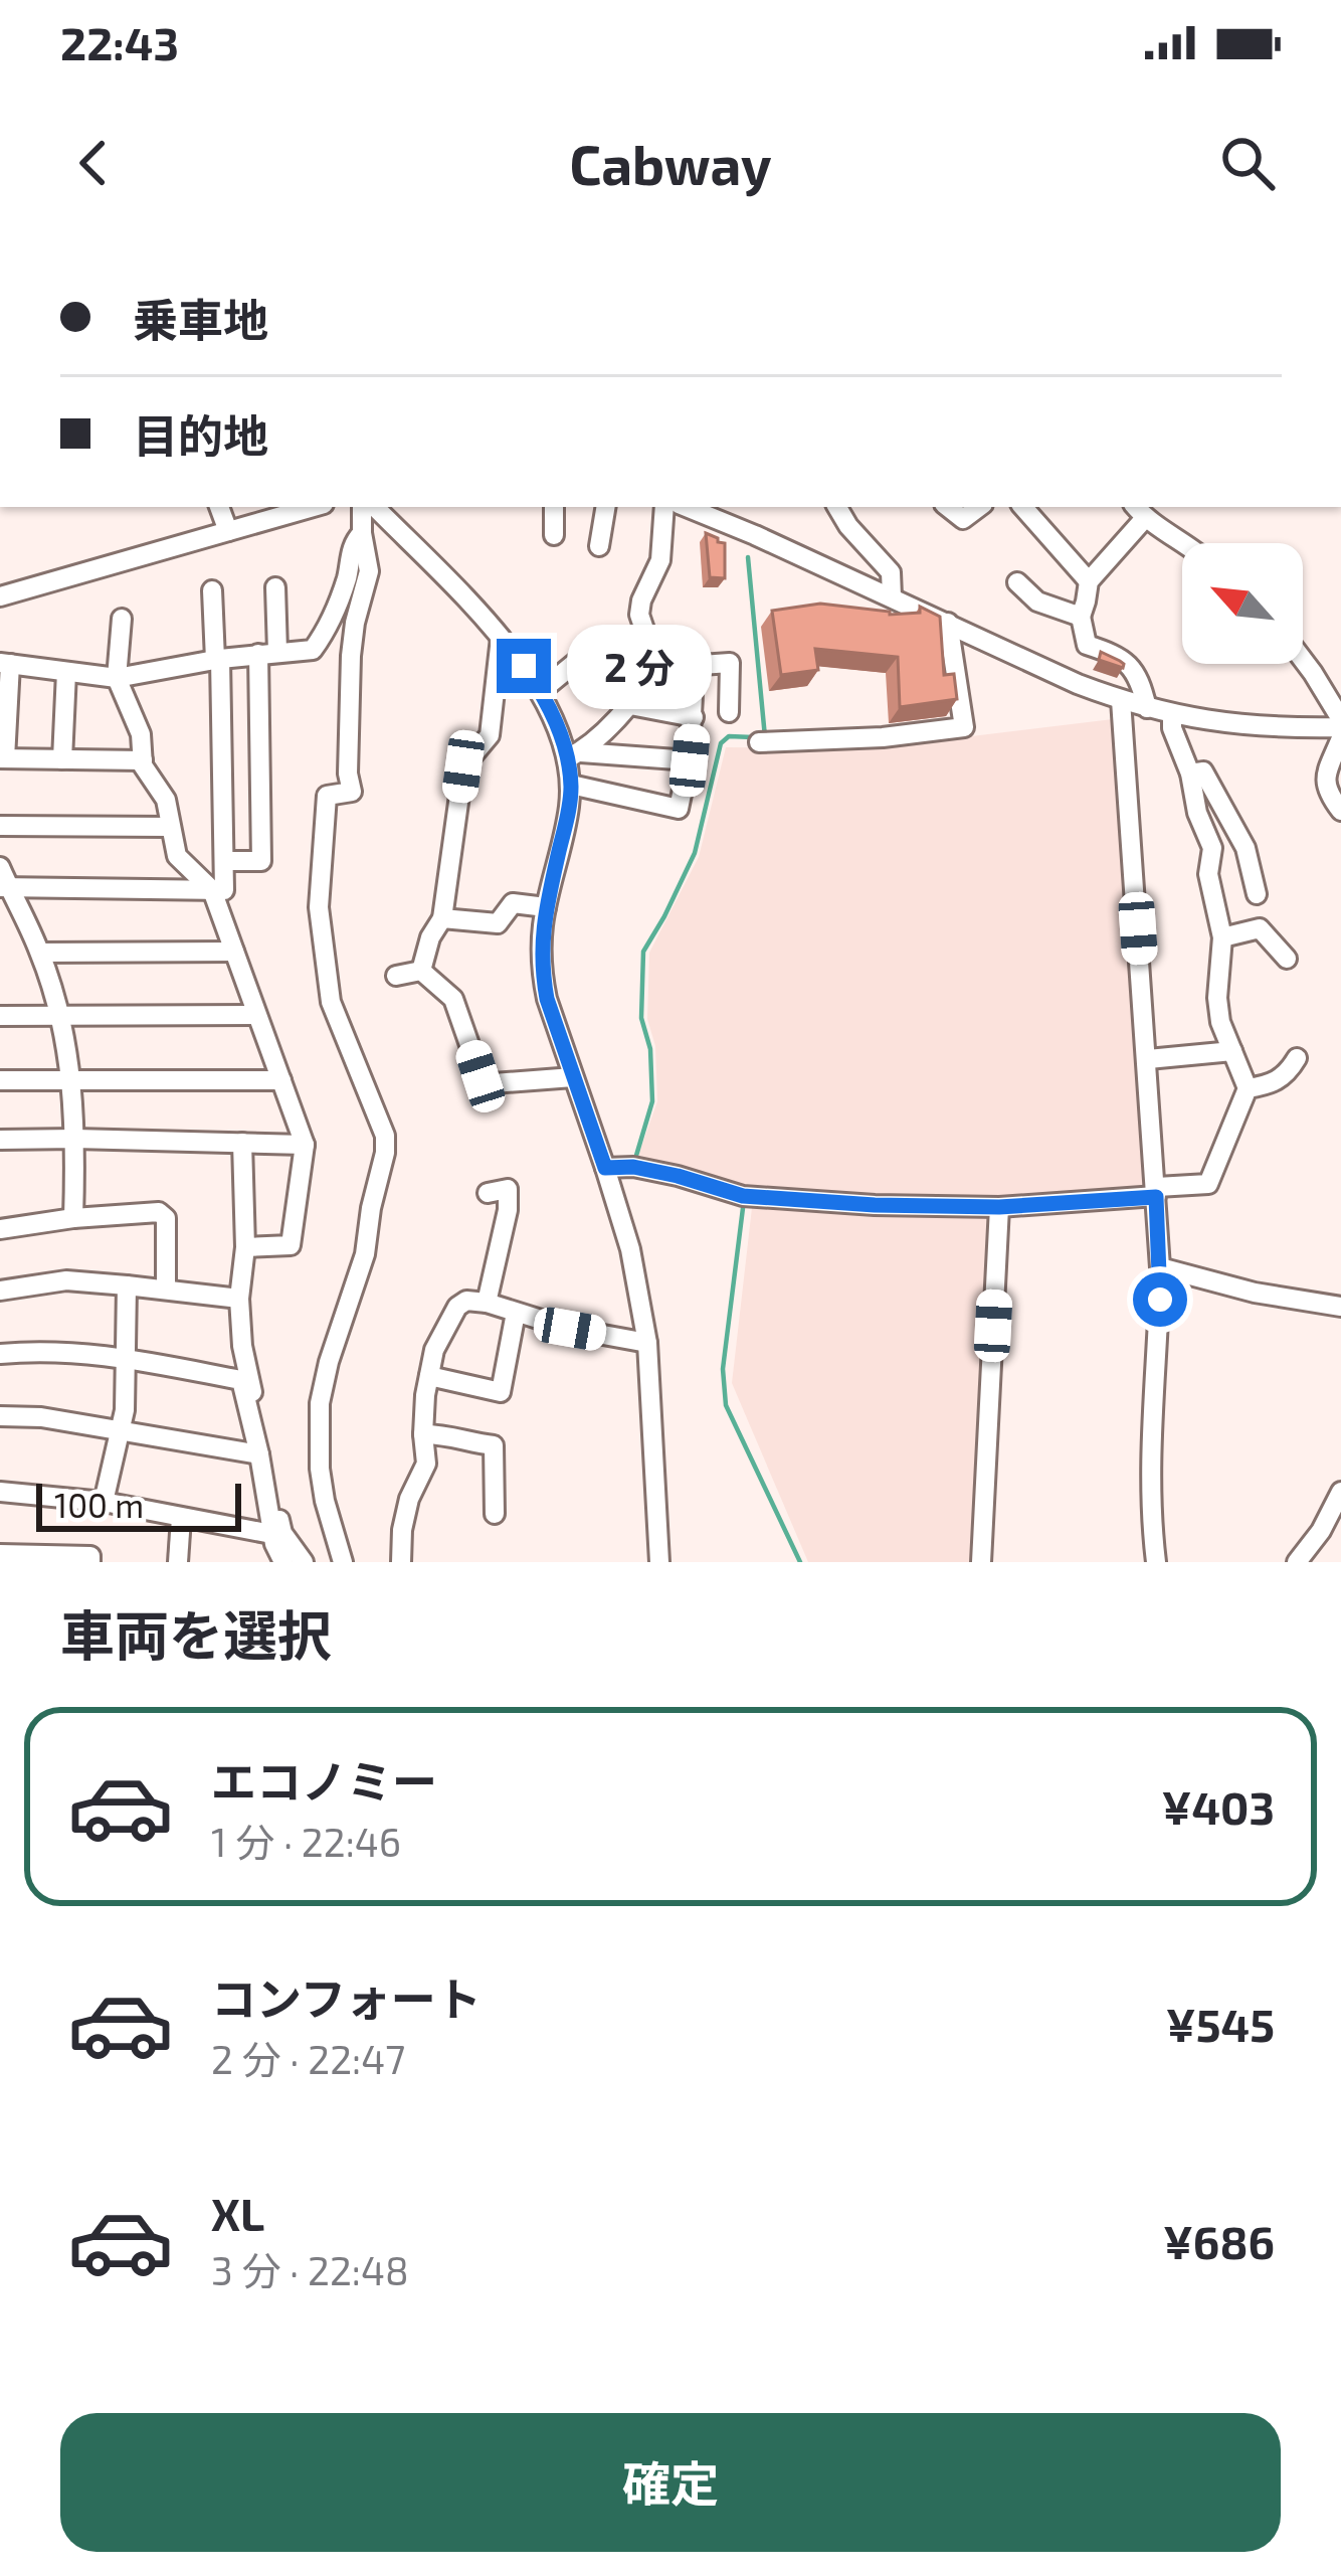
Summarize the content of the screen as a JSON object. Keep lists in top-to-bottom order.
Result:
{
  "scale_bar": "100 m",
  "north": "top left",
  "page": {
    "status": "22:43",
    "header": "Cabway",
    "banner": ["乗車地", "目的地"],
    "bubble": "2 分",
    "scale": "100 m",
    "heading": "車両を選択",
    "list": [
      {
        "name": "エコノミー",
        "note": "1 分 · 22:46",
        "value": "¥403"
      },
      {
        "name": "コンフォート",
        "note": "2 分 · 22:47",
        "value": "¥545"
      },
      {
        "name": "XL",
        "note": "3 分 · 22:48",
        "value": "¥686"
      }
    ],
    "buttons": "確定"
  }
}
